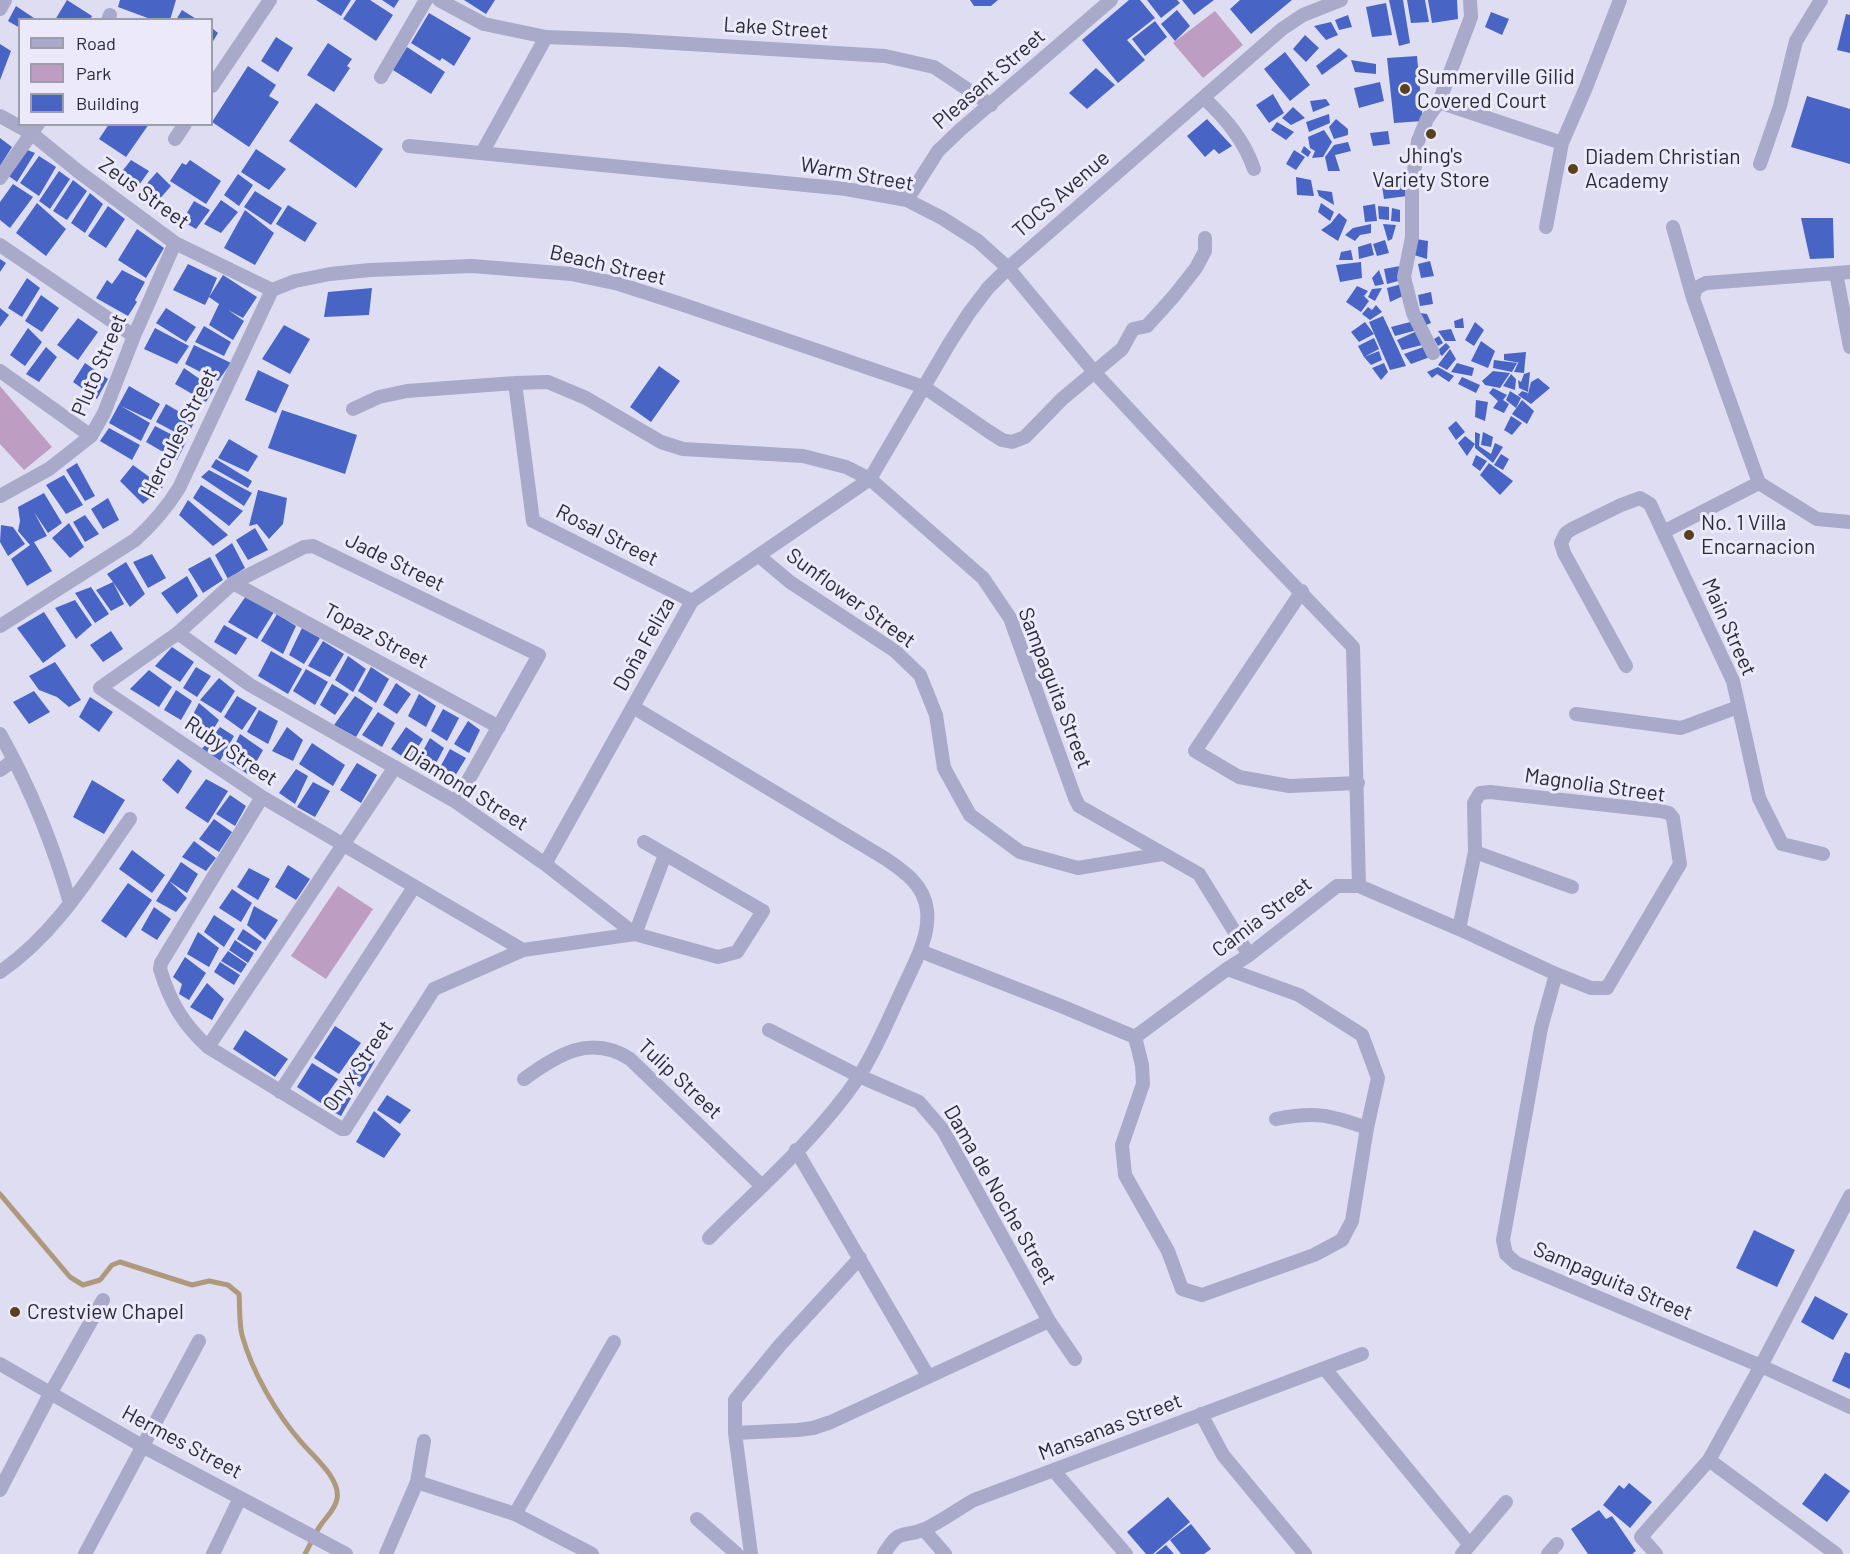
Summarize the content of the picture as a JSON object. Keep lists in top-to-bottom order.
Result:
{
  "streets": {
    "street": [
      "Lake Street",
      "Pleasant Street",
      "Warm Street",
      "Zeus Street",
      "TOCS Avenue",
      "Beach Street",
      "Pluto Street",
      "Hercules Street",
      "Rosal Street",
      "Jade Street",
      "Sunflower Street",
      "Main Street",
      "Topaz Street",
      "Doña Feliza",
      "Sampaguita Street",
      "Ruby Street",
      "Magnolia Street",
      "Diamond Street",
      "Camia Street",
      "Onyx Street",
      "Tulip Street",
      "Dama de Noche Street",
      "Mansanas Street",
      "Hermes Street"
    ]
  },
  "crossings": [
    ["Lake Street", "Pleasant Street"],
    ["Pleasant Street", "Warm Street"],
    ["Warm Street", "TOCS Avenue"],
    ["Warm Street", "Beach Street"],
    ["Warm Street", "Camia Street"],
    ["Zeus Street", "Beach Street"],
    ["Zeus Street", "Pluto Street"],
    ["Zeus Street", "Hercules Street"],
    ["TOCS Avenue", "Beach Street"],
    ["TOCS Avenue", "Doña Feliza"],
    ["TOCS Avenue", "Sampaguita Street"],
    ["Beach Street", "Hercules Street"],
    ["Rosal Street", "Doña Feliza"],
    ["Rosal Street", "Sampaguita Street"],
    ["Jade Street", "Topaz Street"],
    ["Jade Street", "Ruby Street"],
    ["Jade Street", "Diamond Street"],
    ["Sunflower Street", "Doña Feliza"],
    ["Sunflower Street", "Sampaguita Street"],
    ["Doña Feliza", "Sampaguita Street"],
    ["Doña Feliza", "Diamond Street"],
    ["Sampaguita Street", "Magnolia Street"],
    ["Sampaguita Street", "Camia Street"],
    ["Ruby Street", "Onyx Street"],
    ["Diamond Street", "Onyx Street"]
  ],
  "places": [
    "Summerville Gilid Covered Court",
    "Jhing's Variety Store",
    "Diadem Christian Academy",
    "No. 1 Villa Encarnacion",
    "Crestview Chapel"
  ],
  "legend": ["Road", "Park", "Building"]
}
